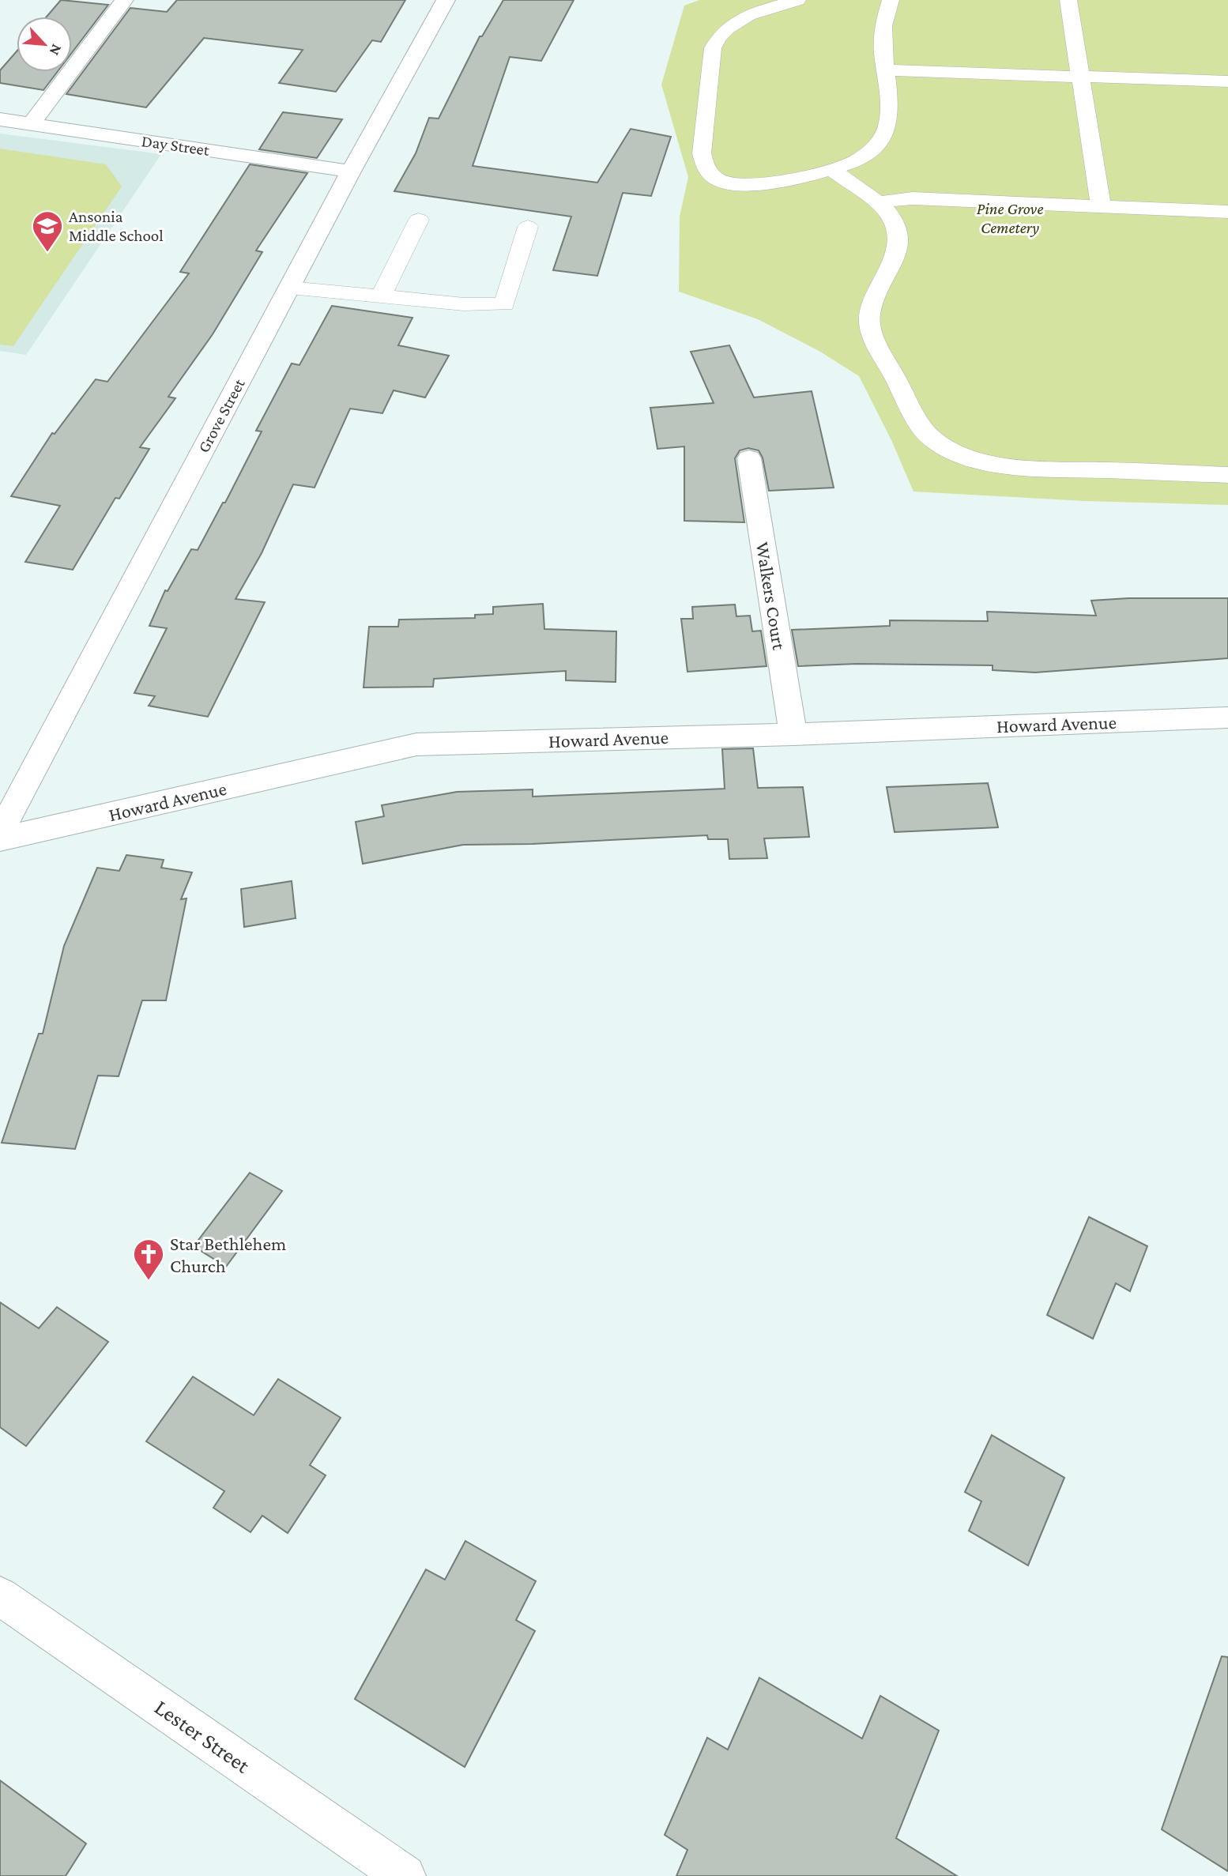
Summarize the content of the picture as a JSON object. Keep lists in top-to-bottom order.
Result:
{
  "streets": {
    "street": [
      "Day Street",
      "Grove Street",
      "Walkers Court",
      "Howard Avenue",
      "Lester Street"
    ]
  },
  "crossings": [
    ["Day Street", "Grove Street"],
    ["Walkers Court", "Howard Avenue"]
  ],
  "parks": ["Pine Grove Cemetery"],
  "places": {
    "school or university": ["Ansonia Middle School"],
    "church": ["Star Bethlehem Church"]
  },
  "north": "bottom right"
}
